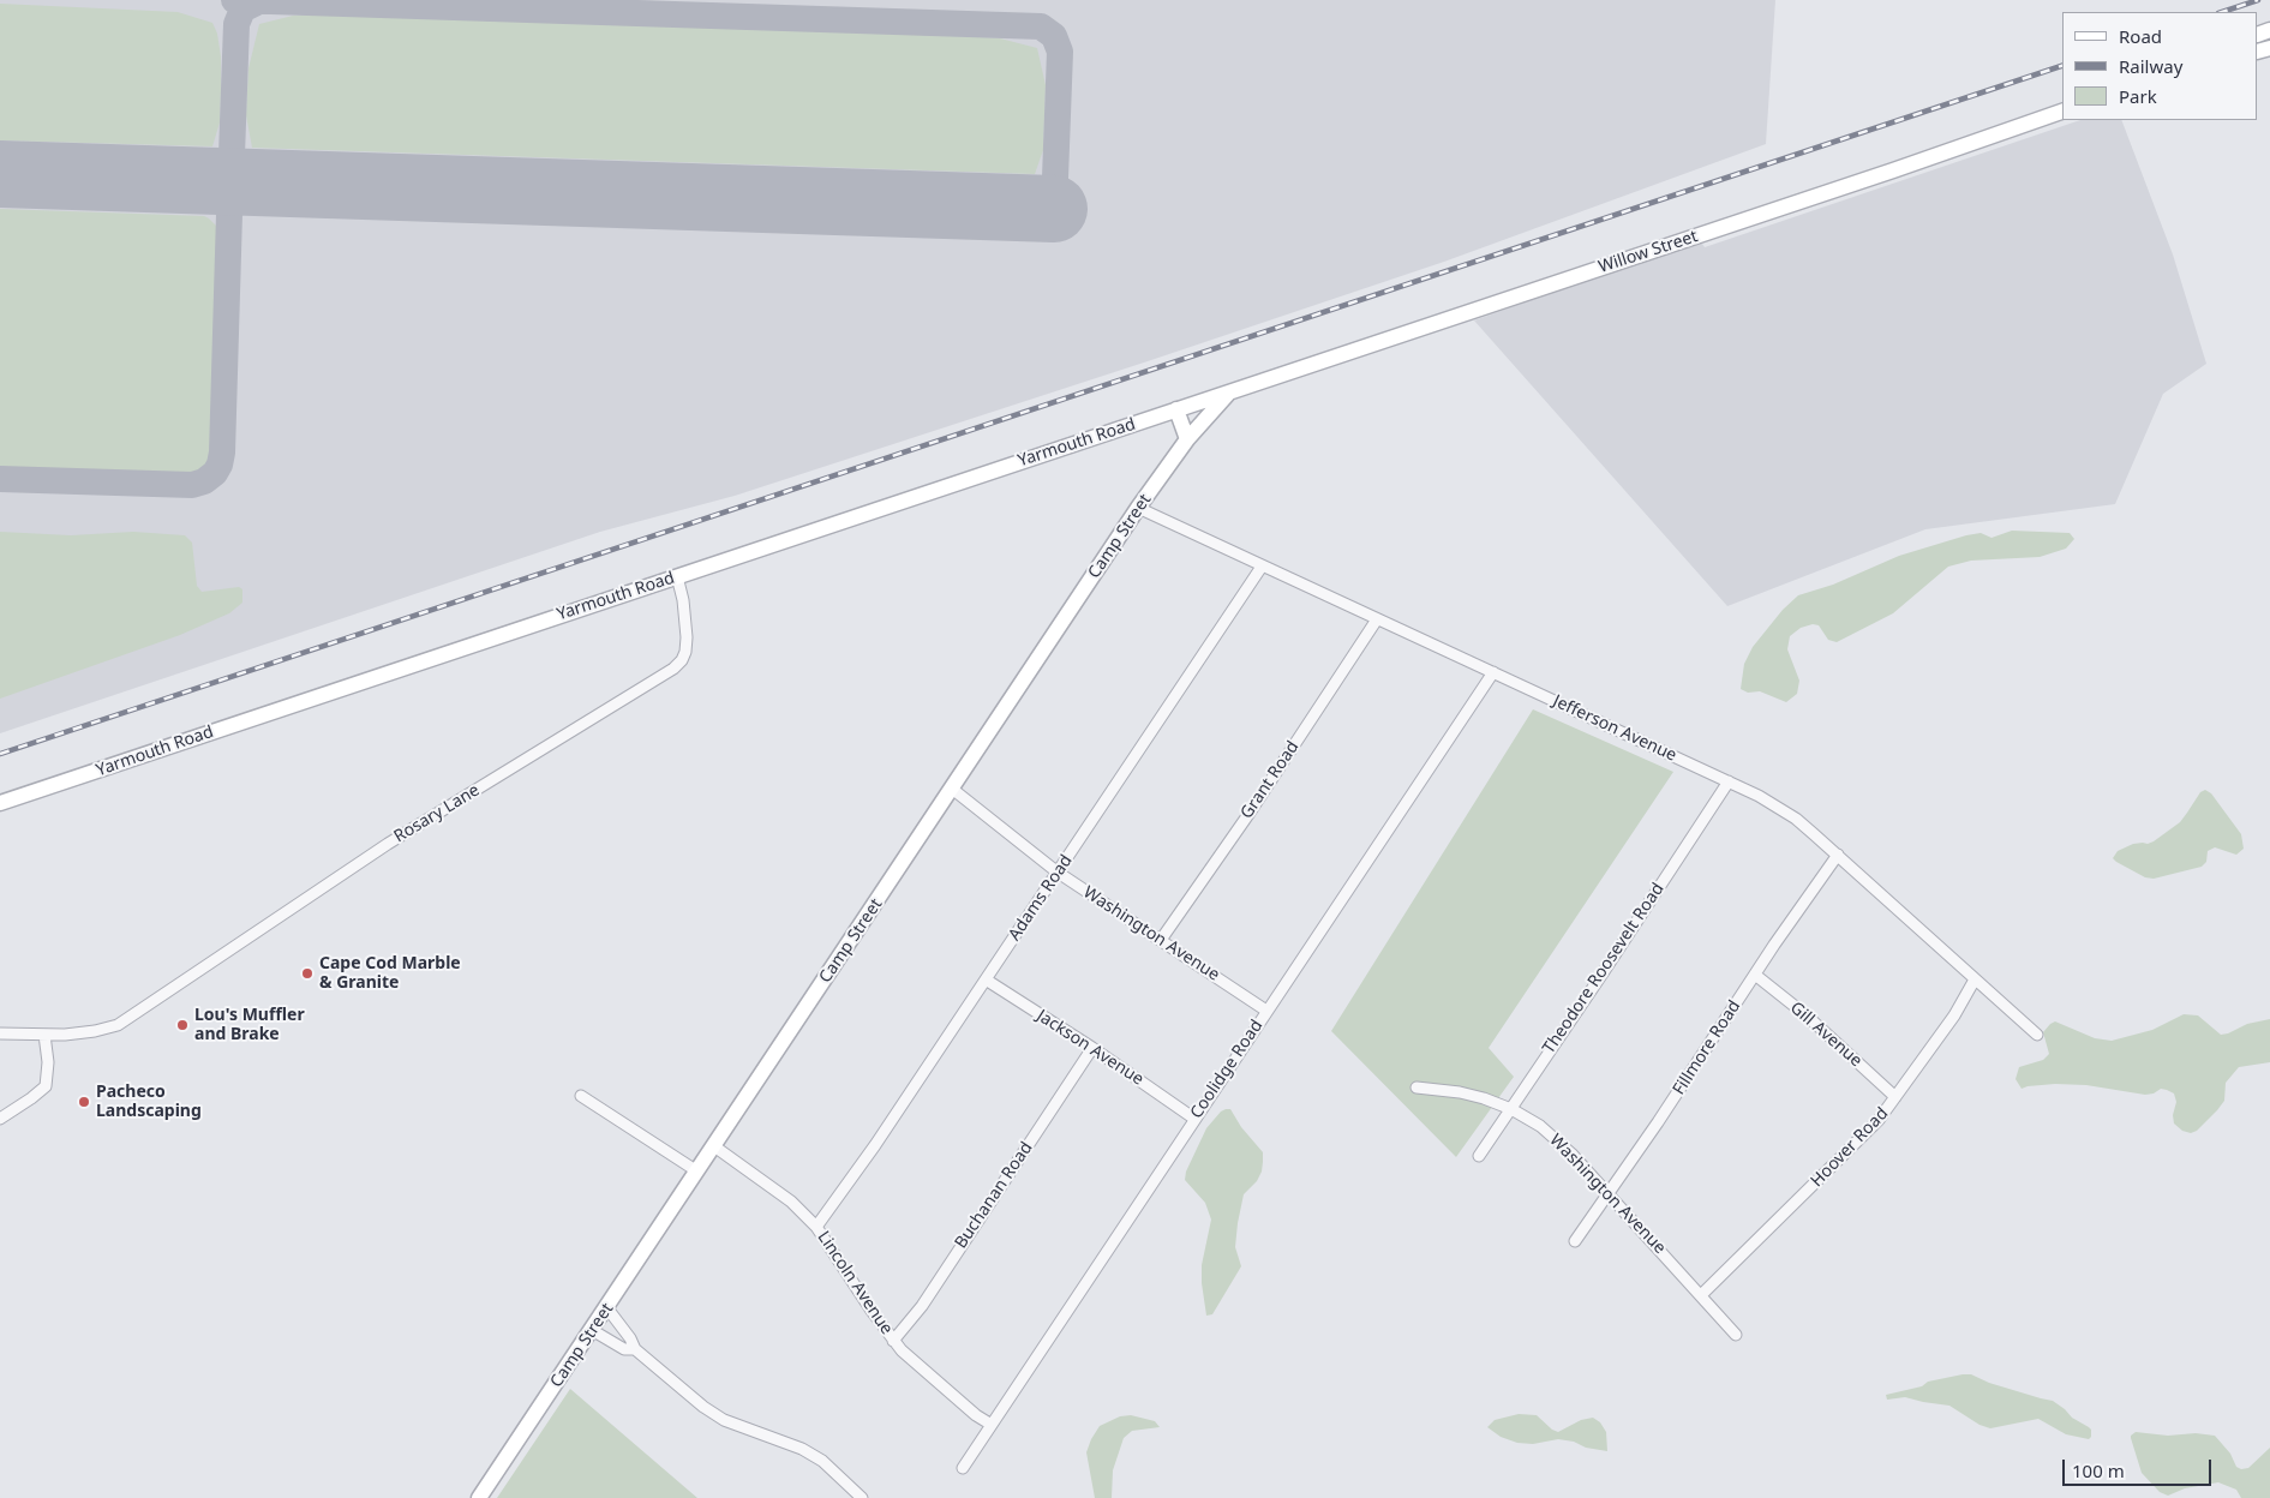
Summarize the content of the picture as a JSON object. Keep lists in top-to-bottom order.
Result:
{
  "streets": {
    "main road": ["Willow Street", "Yarmouth Road", "Camp Street"],
    "street": [
      "Jefferson Avenue",
      "Grant Road",
      "Rosary Lane",
      "Adams Road",
      "Washington Avenue",
      "Theodore Roosevelt Road",
      "Gill Avenue",
      "Jackson Avenue",
      "Fillmore Road",
      "Coolidge Road",
      "Hoover Road",
      "Buchanan Road",
      "Lincoln Avenue"
    ]
  },
  "crossings": [
    ["Willow Street", "Yarmouth Road"],
    ["Willow Street", "Camp Street"],
    ["Yarmouth Road", "Camp Street"],
    ["Yarmouth Road", "Rosary Lane"],
    ["Camp Street", "Jefferson Avenue"],
    ["Camp Street", "Washington Avenue"],
    ["Camp Street", "Lincoln Avenue"],
    ["Jefferson Avenue", "Grant Road"],
    ["Jefferson Avenue", "Adams Road"],
    ["Jefferson Avenue", "Theodore Roosevelt Road"],
    ["Jefferson Avenue", "Fillmore Road"],
    ["Jefferson Avenue", "Coolidge Road"],
    ["Jefferson Avenue", "Hoover Road"],
    ["Grant Road", "Washington Avenue"],
    ["Adams Road", "Washington Avenue"],
    ["Adams Road", "Jackson Avenue"],
    ["Adams Road", "Lincoln Avenue"],
    ["Washington Avenue", "Theodore Roosevelt Road"],
    ["Washington Avenue", "Fillmore Road"],
    ["Washington Avenue", "Coolidge Road"],
    ["Washington Avenue", "Hoover Road"],
    ["Gill Avenue", "Fillmore Road"],
    ["Gill Avenue", "Hoover Road"],
    ["Jackson Avenue", "Coolidge Road"],
    ["Jackson Avenue", "Buchanan Road"],
    ["Coolidge Road", "Lincoln Avenue"],
    ["Buchanan Road", "Lincoln Avenue"]
  ],
  "places": ["Cape Cod Marble & Granite", "Lou's Muffler and Brake", "Pacheco Landscaping"],
  "legend": ["Road", "Railway", "Park"],
  "scale_bar": "100 m"
}
